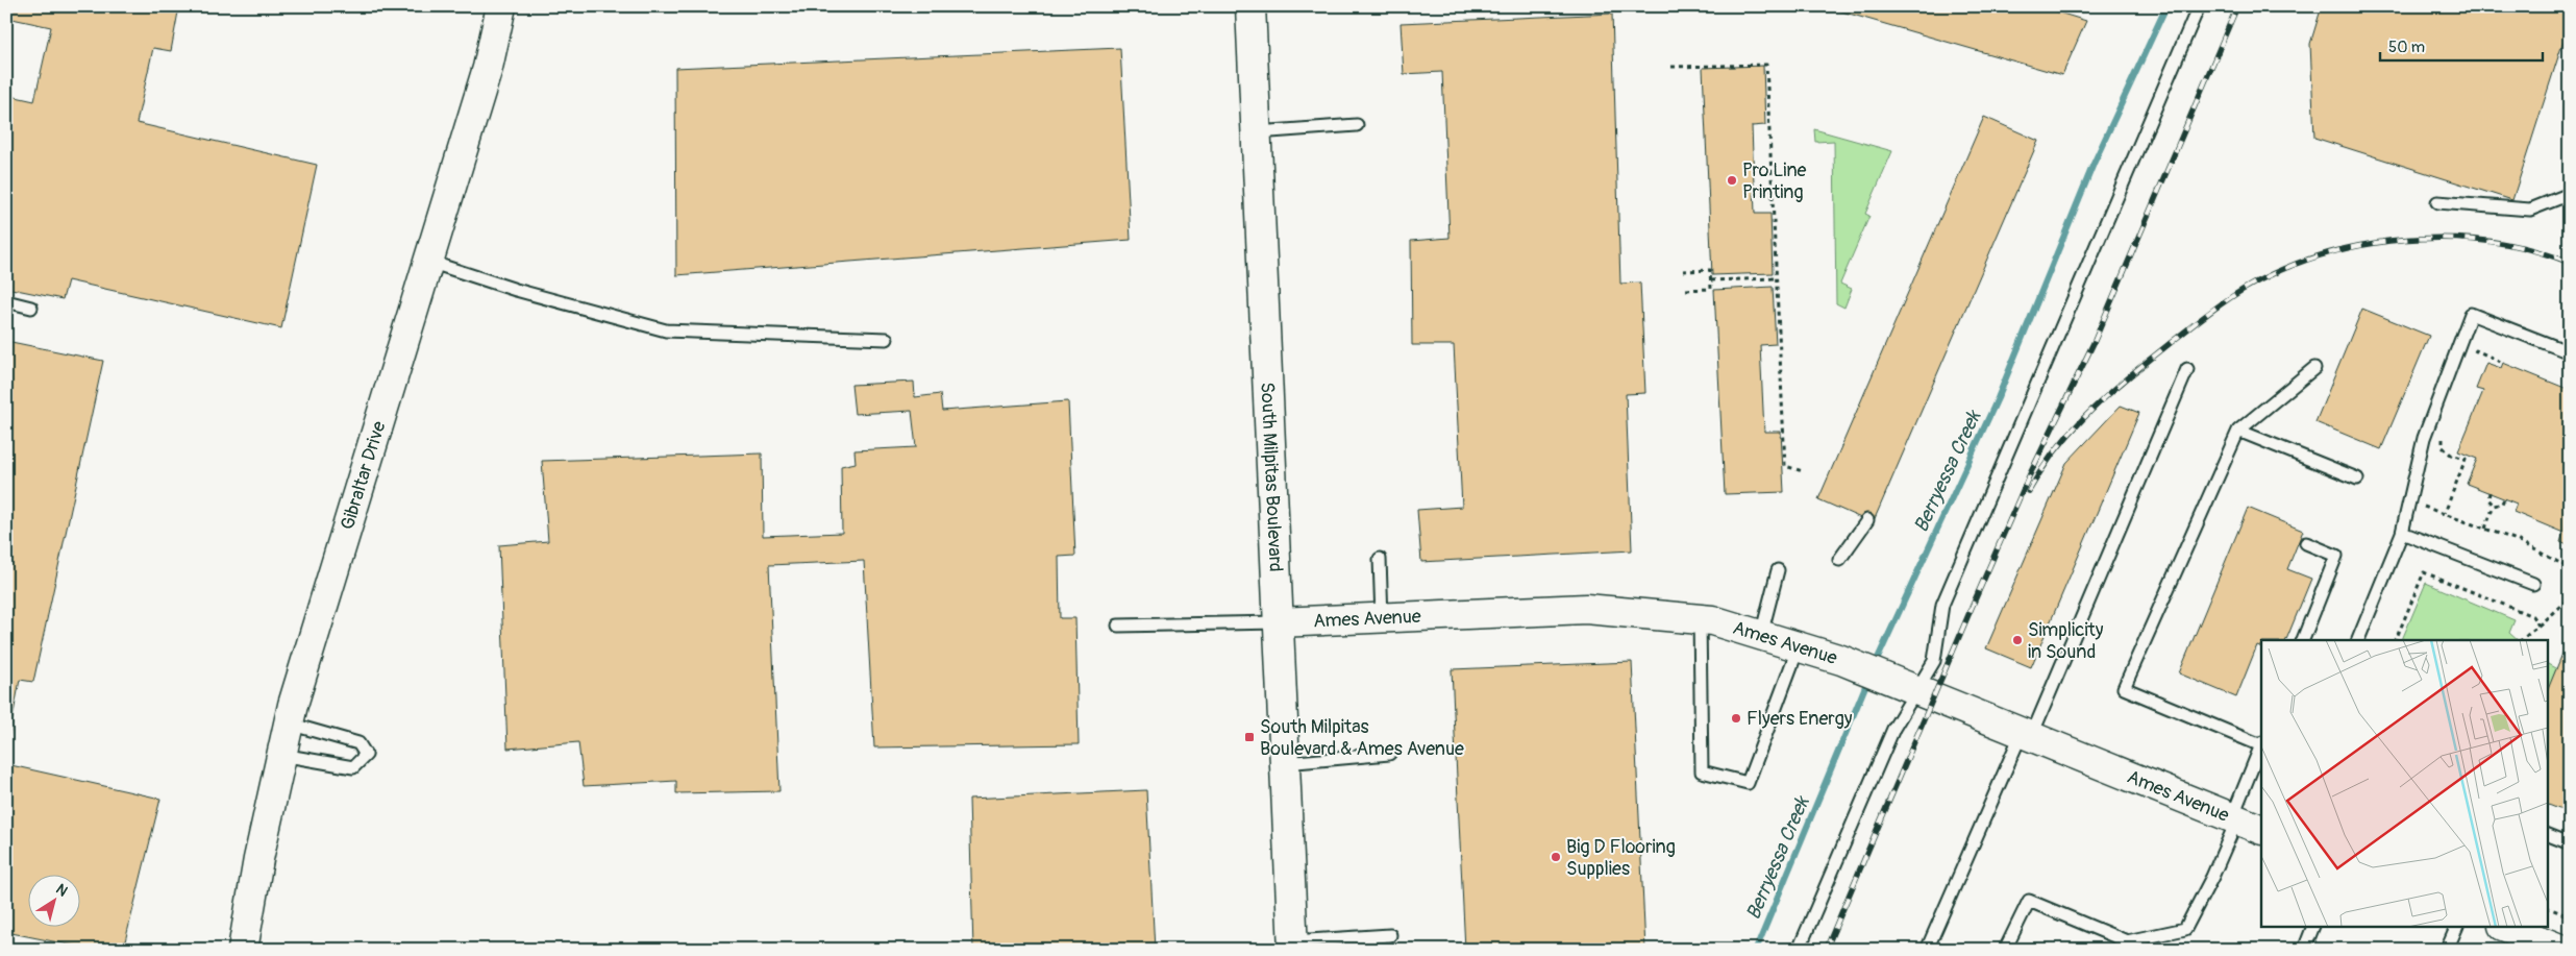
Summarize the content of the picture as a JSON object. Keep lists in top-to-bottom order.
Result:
{
  "streets": {
    "street": ["Gibraltar Drive", "South Milpitas Boulevard", "Ames Avenue"]
  },
  "crossings": [
    ["South Milpitas Boulevard", "Ames Avenue"]
  ],
  "water": ["Berryessa Creek"],
  "places": {
    "other": [
      "Pro Line Printing",
      "Simplicity in Sound",
      "Flyers Energy",
      "Big D Flooring Supplies"
    ],
    "transit": ["South Milpitas Boulevard & Ames Avenue"]
  },
  "scale_bar": "50 m",
  "north": "top right"
}
